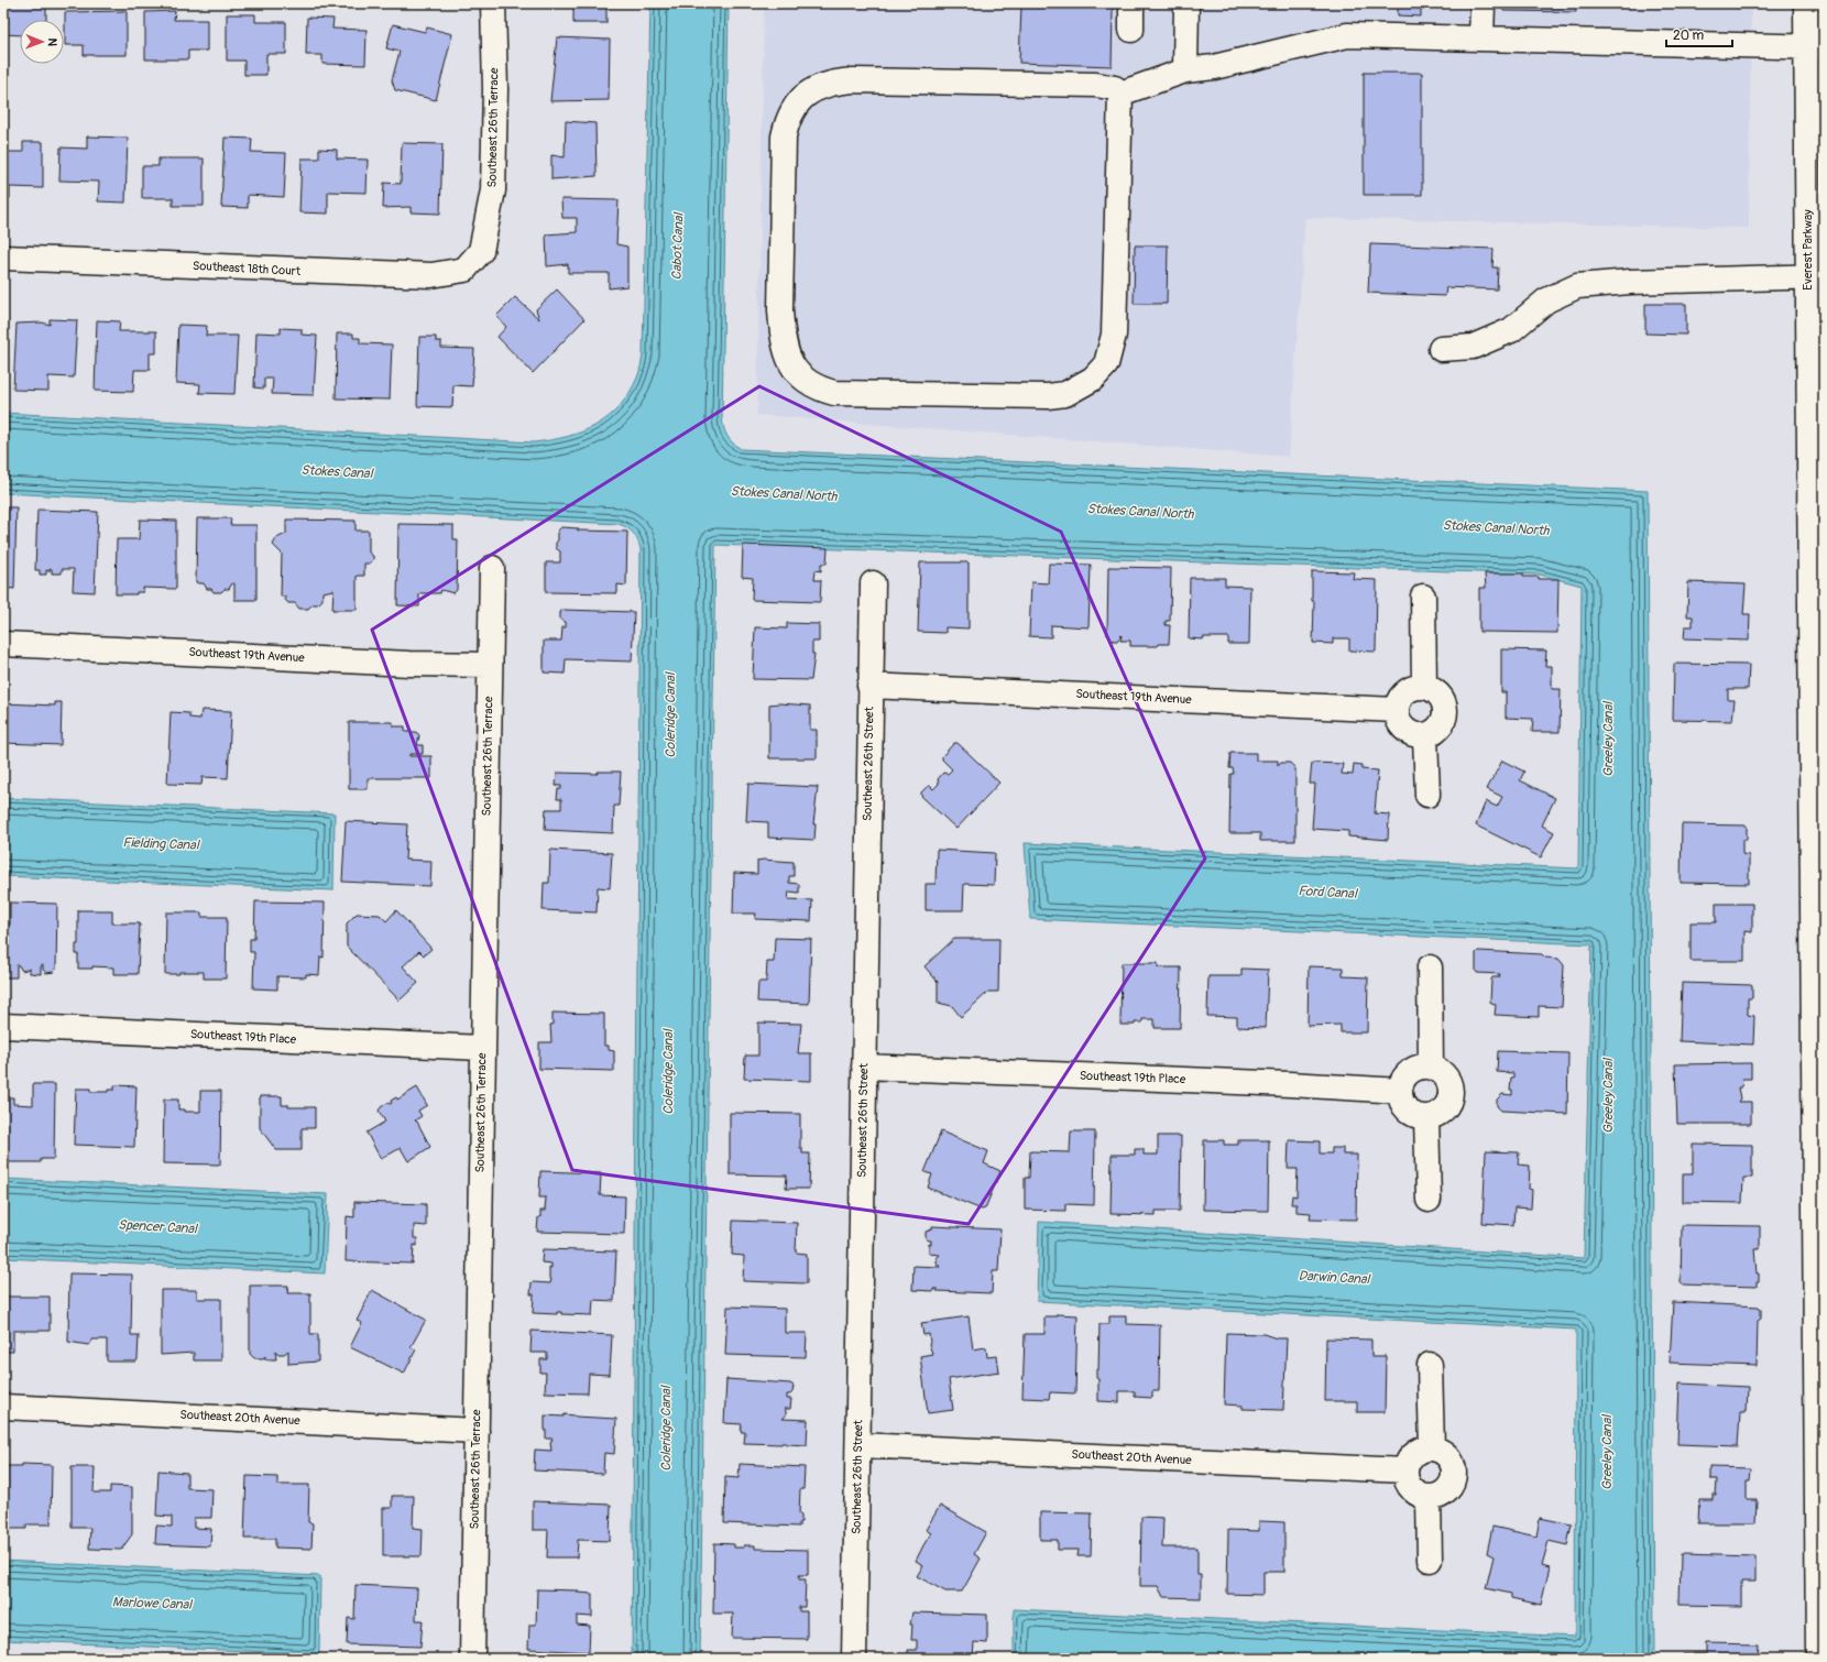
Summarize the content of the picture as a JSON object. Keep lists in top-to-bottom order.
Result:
{
  "streets": {
    "street": [
      "Southeast 26th Terrace",
      "Everest Parkway",
      "Southeast 18th Court",
      "Southeast 19th Avenue",
      "Southeast 26th Street",
      "Southeast 19th Place",
      "Southeast 20th Avenue"
    ]
  },
  "crossings": [
    ["Southeast 26th Terrace", "Southeast 18th Court"],
    ["Southeast 26th Terrace", "Southeast 19th Avenue"],
    ["Southeast 26th Terrace", "Southeast 19th Place"],
    ["Southeast 26th Terrace", "Southeast 20th Avenue"],
    ["Southeast 19th Avenue", "Southeast 26th Street"],
    ["Southeast 26th Street", "Southeast 19th Place"],
    ["Southeast 26th Street", "Southeast 20th Avenue"]
  ],
  "water": [
    "Cabot Canal",
    "Stokes Canal",
    "Stokes Canal North",
    "Coleridge Canal",
    "Greeley Canal",
    "Fielding Canal",
    "Ford Canal",
    "Spencer Canal",
    "Darwin Canal",
    "Marlowe Canal"
  ],
  "scale_bar": "20 m",
  "north": "right"
}
